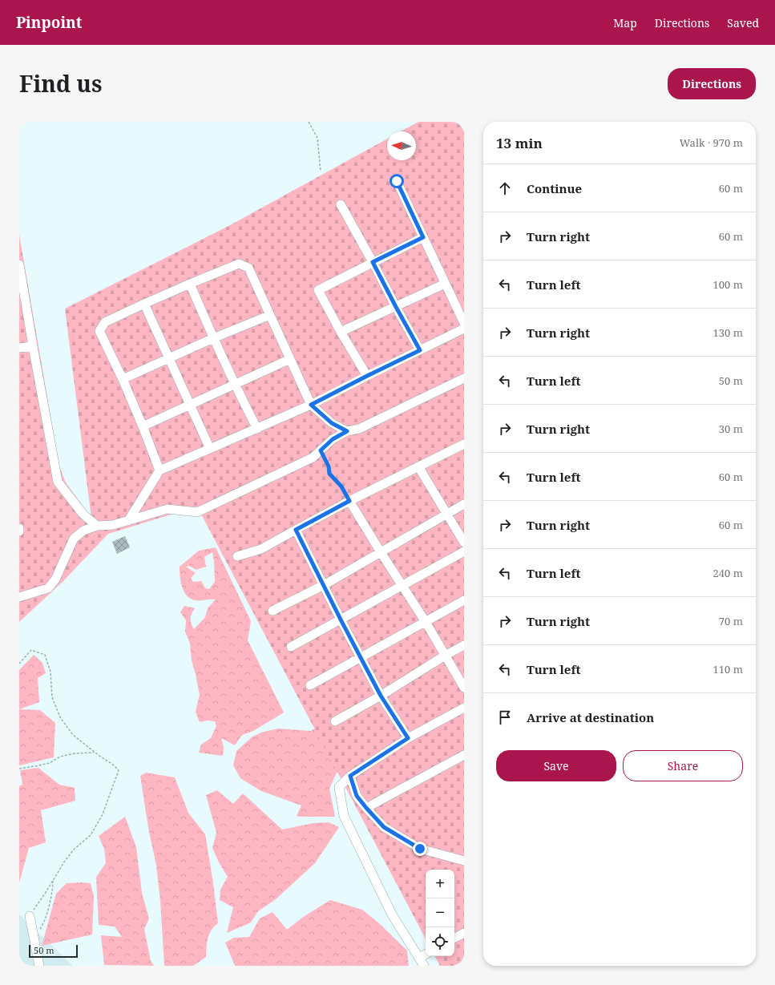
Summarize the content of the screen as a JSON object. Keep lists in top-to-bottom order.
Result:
{
  "scale_bar": "50 m",
  "north": "left",
  "page": {
    "header": "Pinpoint",
    "nav": ["Map", "Directions", "Saved"],
    "title": "Find us",
    "buttons": [
      "Directions",
      ["Save", "Share"]
    ],
    "heading": ["13 min", "Walk · 970 m"],
    "list": [
      ["Continue", "60 m"],
      ["Turn right", "60 m"],
      ["Turn left", "100 m"],
      ["Turn right", "130 m"],
      ["Turn left", "50 m"],
      ["Turn right", "30 m"],
      ["Turn left", "60 m"],
      ["Turn right", "60 m"],
      ["Turn left", "240 m"],
      ["Turn right", "70 m"],
      ["Turn left", "110 m"],
      "Arrive at destination"
    ],
    "map_buttons": ["+", "−"],
    "scale": "50 m"
  }
}
